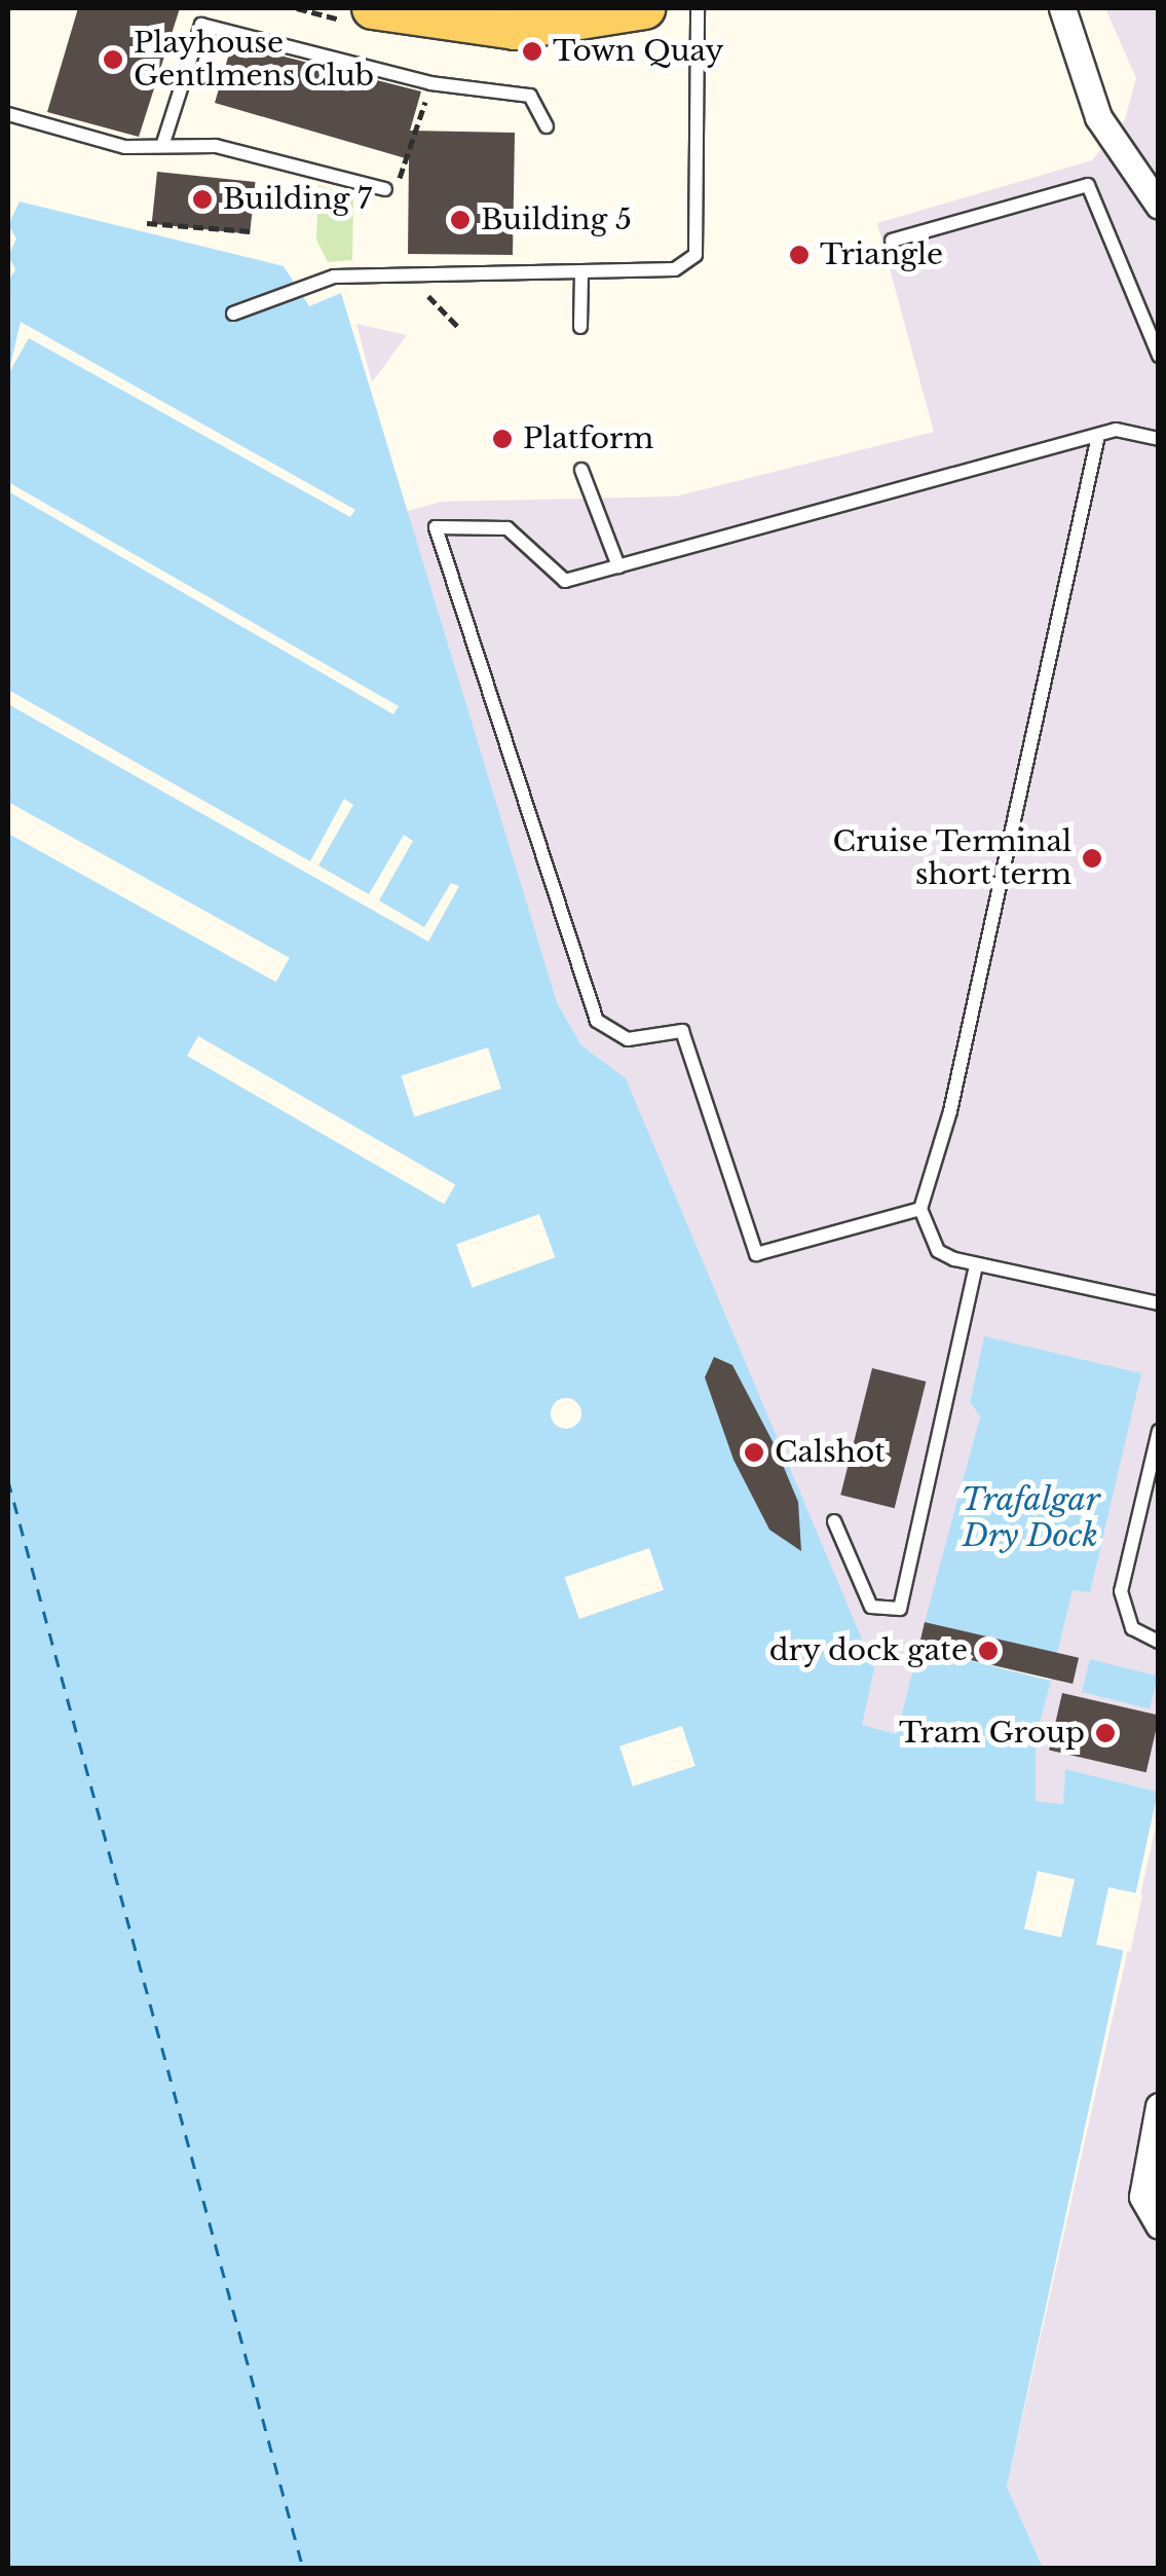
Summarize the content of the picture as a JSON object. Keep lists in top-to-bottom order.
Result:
{
  "water": ["Trafalgar Dry Dock"],
  "places": [
    "Town Quay",
    "Playhouse Gentlmens Club",
    "Building 7",
    "Building 5",
    "Triangle",
    "Platform",
    "Cruise Terminal short term",
    "Calshot",
    "dry dock gate",
    "Tram Group"
  ]
}
